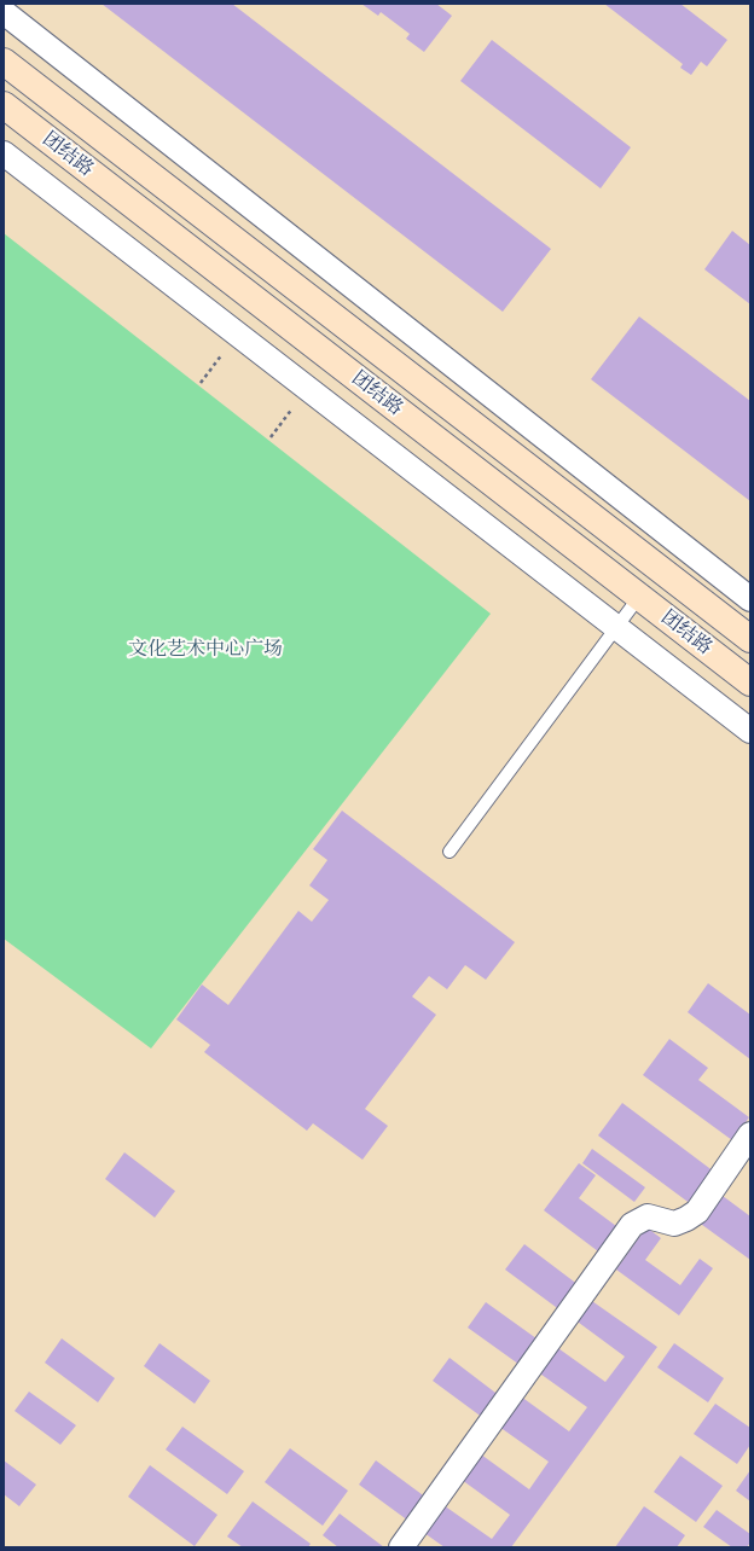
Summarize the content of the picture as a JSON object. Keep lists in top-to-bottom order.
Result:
{
  "streets": {
    "main road": ["团结路"]
  },
  "parks": ["文化艺术中心广场"]
}
